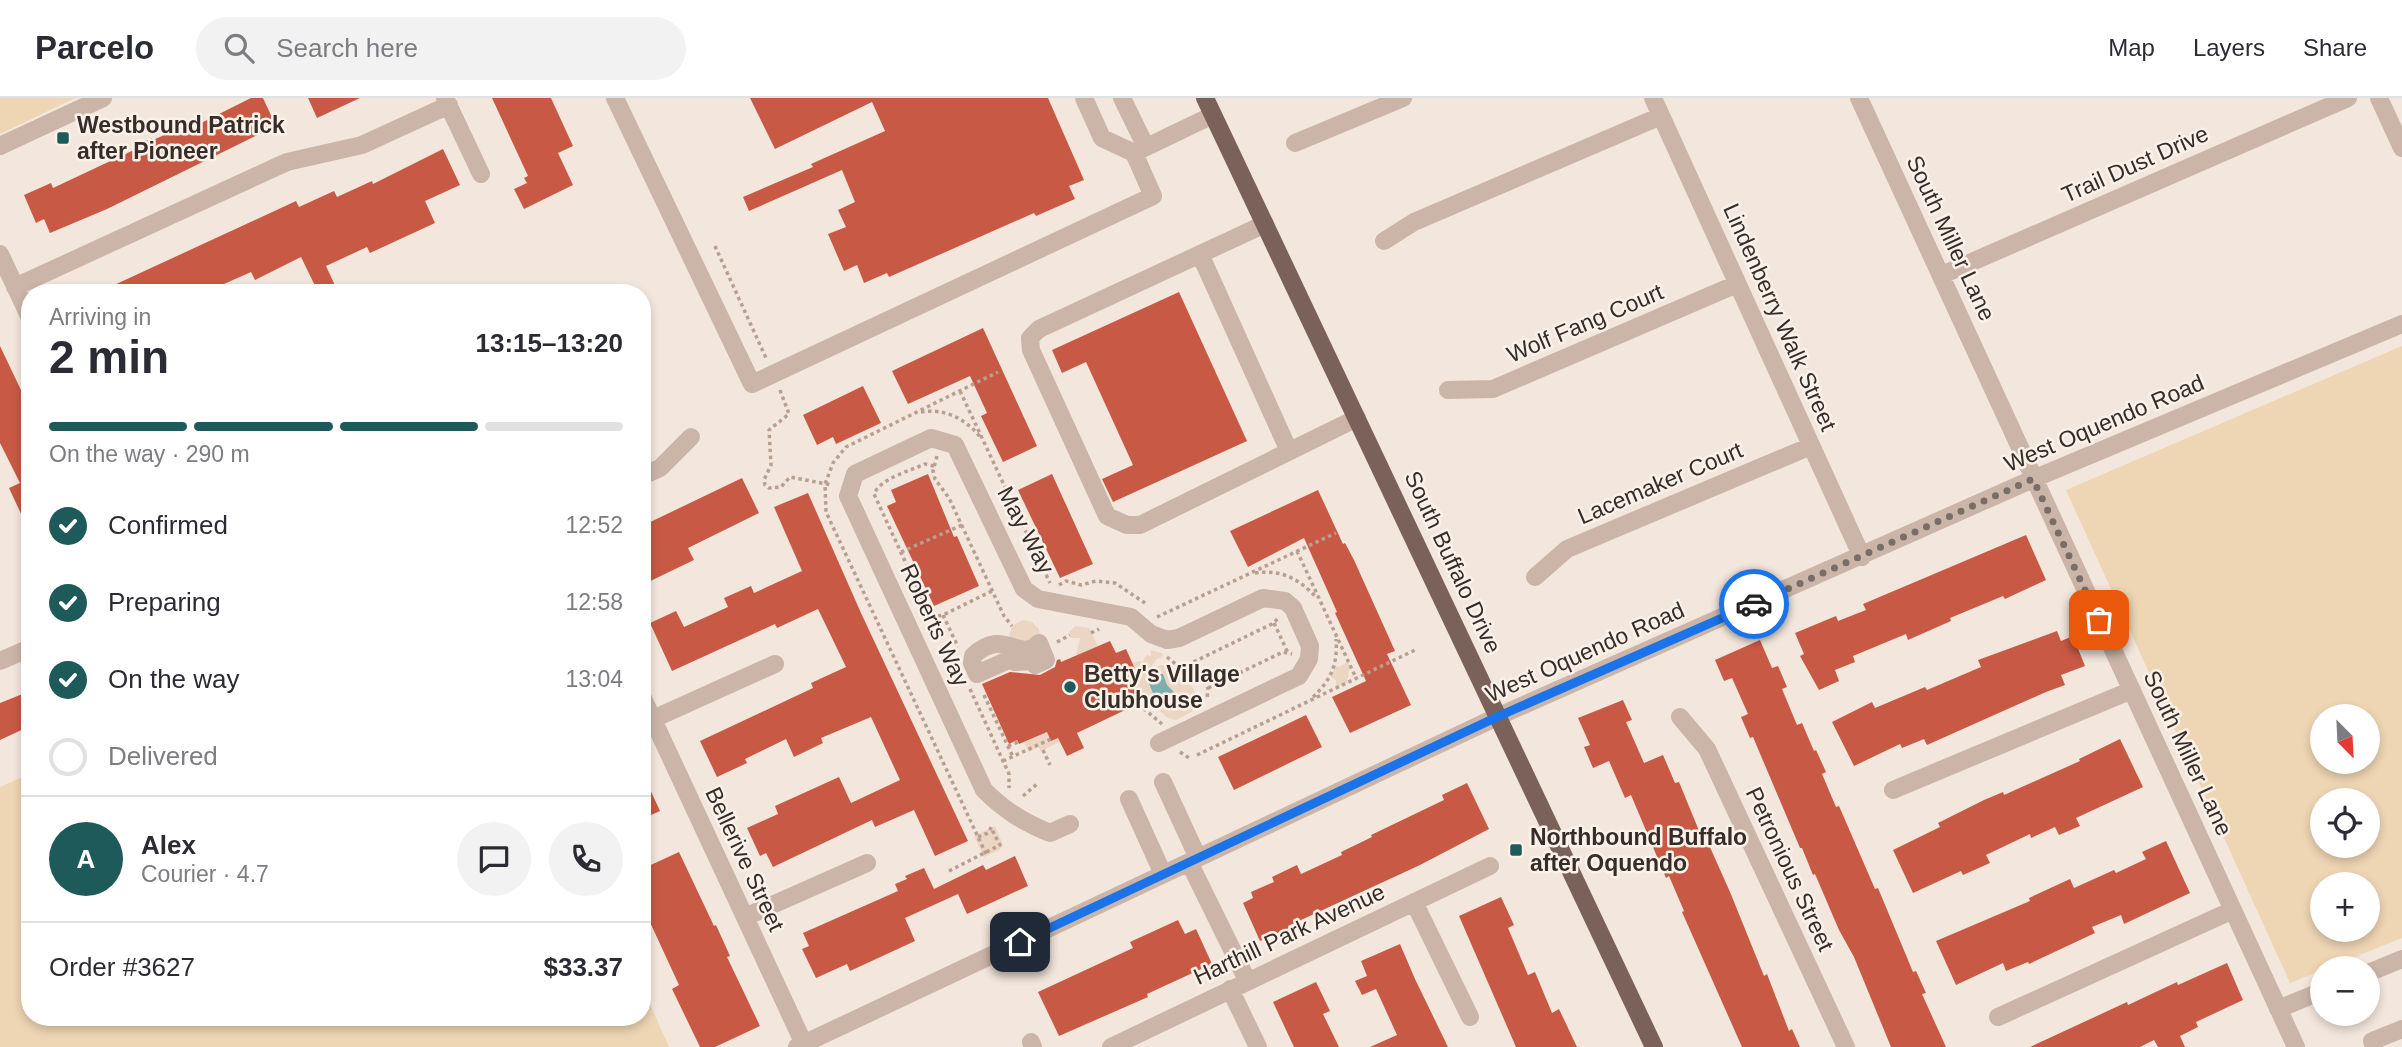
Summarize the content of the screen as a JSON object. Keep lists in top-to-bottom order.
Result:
{
  "streets": {
    "main road": ["South Buffalo Drive"],
    "street": [
      "Trail Dust Drive",
      "South Miller Lane",
      "Lindenberry Walk Street",
      "Wolf Fang Court",
      "West Oquendo Road",
      "Lacemaker Court",
      "May Way",
      "Roberts Way",
      "Bellerive Street",
      "Petronious Street",
      "Harthill Park Avenue"
    ]
  },
  "crossings": [
    ["Trail Dust Drive", "South Miller Lane"],
    ["South Miller Lane", "West Oquendo Road"],
    ["Lindenberry Walk Street", "Wolf Fang Court"],
    ["Lindenberry Walk Street", "West Oquendo Road"],
    ["Lindenberry Walk Street", "Lacemaker Court"],
    ["West Oquendo Road", "South Buffalo Drive"],
    ["West Oquendo Road", "Bellerive Street"],
    ["May Way", "Roberts Way"]
  ],
  "places": {
    "transit": ["Westbound Patrick after Pioneer", "Northbound Buffalo after Oquendo"],
    "other": ["Betty's Village Clubhouse"]
  },
  "north": "bottom right",
  "page": {
    "header": "Parcelo",
    "search": "Search here",
    "nav": ["Map", "Layers", "Share"],
    "heading": ["2 min", "Arriving in", "13:15–13:20"],
    "panel": [
      "Alex",
      "Courier · 4.7",
      "Order #3627",
      "$33.37"
    ],
    "bar": "On the way · 290 m",
    "list": [
      ["Confirmed", "12:52"],
      ["Preparing", "12:58"],
      ["On the way", "13:04"],
      "Delivered"
    ],
    "map_buttons": ["+", "−"],
    "round": "A"
  }
}
